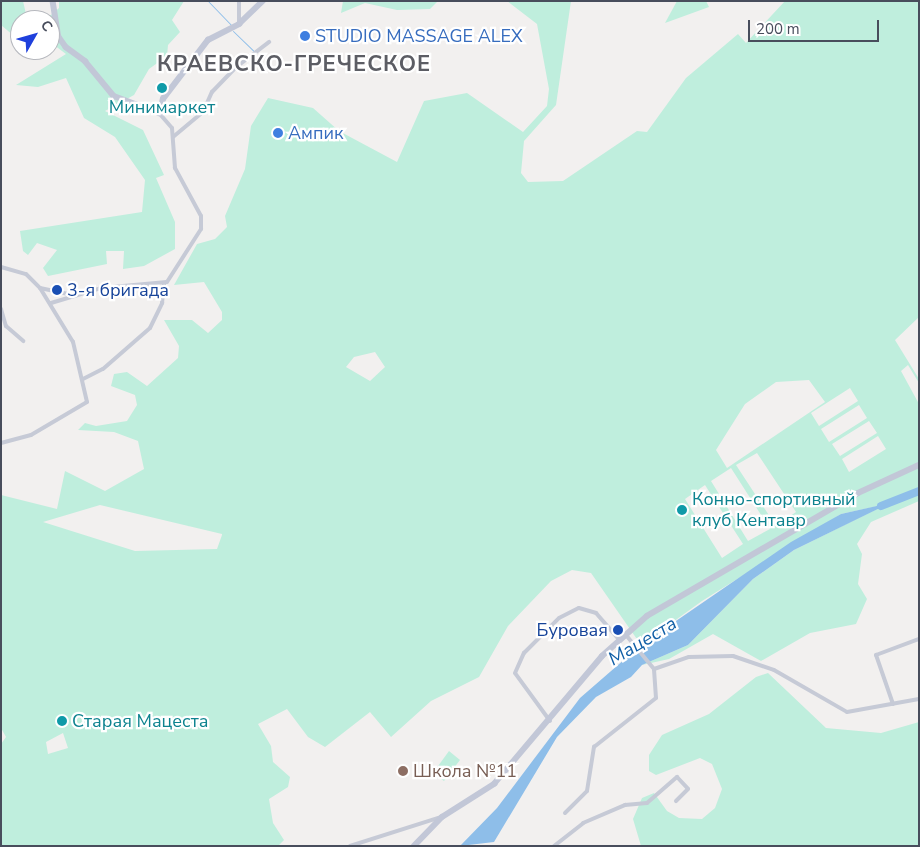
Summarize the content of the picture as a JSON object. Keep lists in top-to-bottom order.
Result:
{
  "districts": ["КРАЕВСКО-ГРЕЧЕСКОЕ"],
  "water": ["Мацеста"],
  "places": [
    "STUDIO MASSAGE ALEX",
    "Минимаркет",
    "Ампик",
    "3-я бригада",
    "Конно-спортивный клуб Кентавр",
    "Буровая",
    "Старая Мацеста",
    "Школа №11"
  ],
  "scale_bar": "200 m",
  "north": "top right"
}
